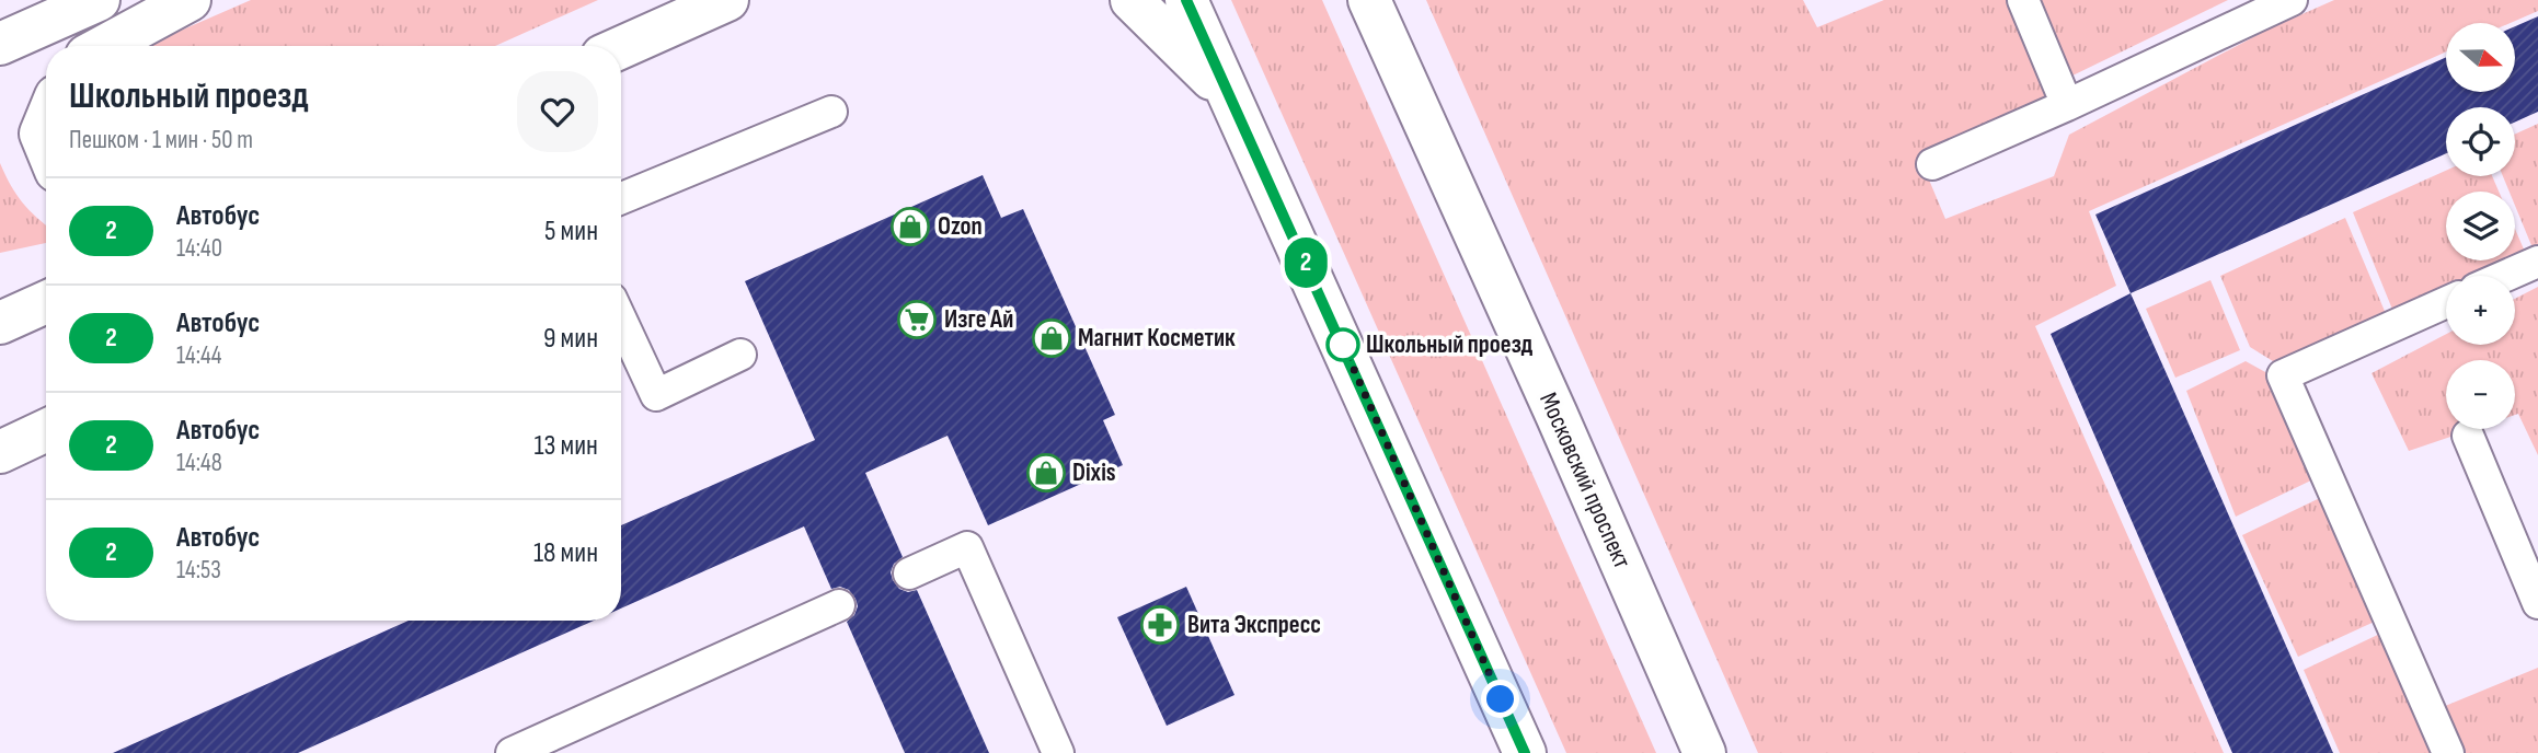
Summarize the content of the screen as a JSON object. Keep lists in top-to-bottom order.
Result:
{
  "streets": {
    "main road": ["Московский проспект"]
  },
  "places": {
    "shop": ["Ozon", "Магнит Косметик", "Dixis"],
    "supermarket": ["Изге Ай"],
    "other": ["Школьный проезд"],
    "pharmacy": ["Вита Экспресс"]
  },
  "lines": ["bus line 2"],
  "north": "right",
  "page": {
    "on_map": "2",
    "map_buttons": ["+", "−"],
    "heading": ["Школьный проезд", "Пешком · 1 мин · 50 m"],
    "list": [
      {
        "mark": "2",
        "name": "Автобус",
        "note": "14:40",
        "value": "5 мин"
      },
      {
        "mark": "2",
        "name": "Автобус",
        "note": "14:44",
        "value": "9 мин"
      },
      {
        "mark": "2",
        "name": "Автобус",
        "note": "14:48",
        "value": "13 мин"
      },
      {
        "mark": "2",
        "name": "Автобус",
        "note": "14:53",
        "value": "18 мин"
      }
    ]
  }
}
